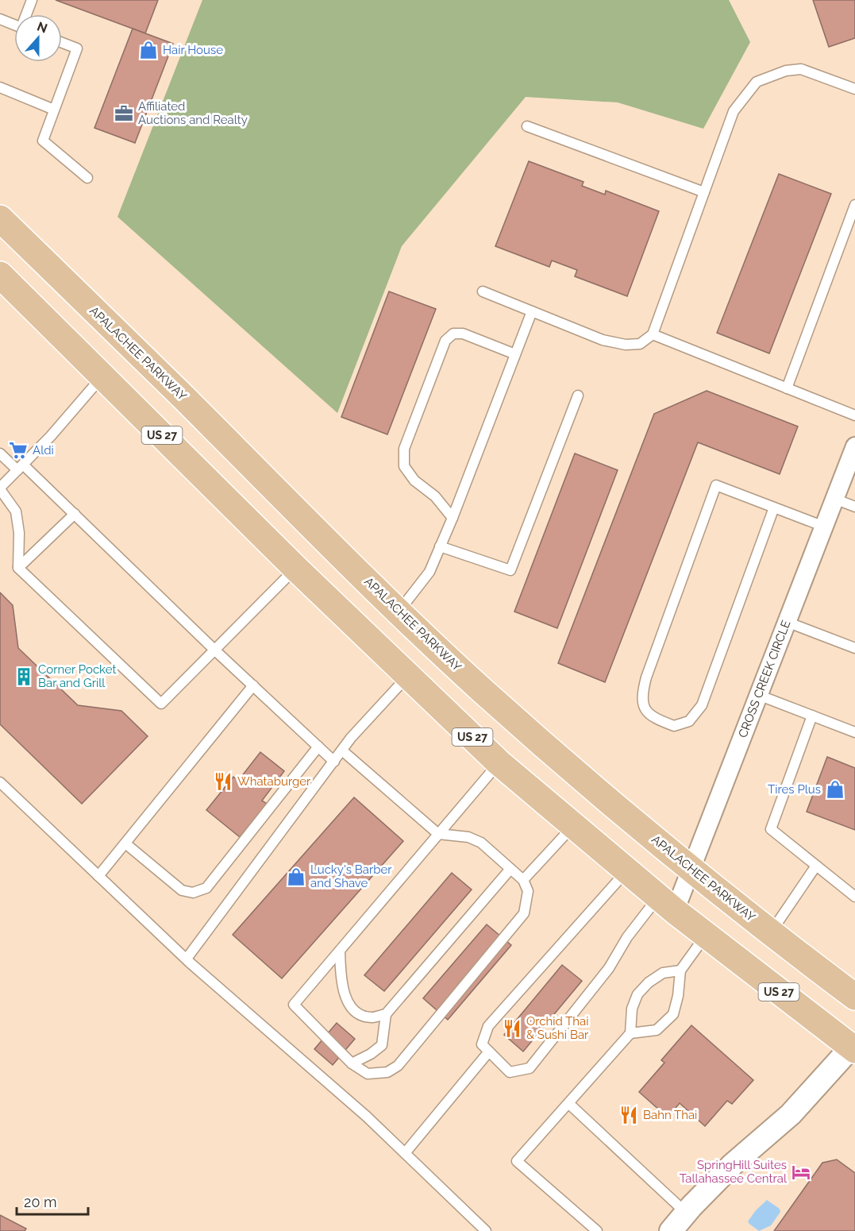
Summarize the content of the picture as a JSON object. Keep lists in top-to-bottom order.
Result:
{
  "streets": {
    "main road": ["APALACHEE PARKWAY", "US 27"],
    "street": ["CROSS CREEK CIRCLE"]
  },
  "crossings": [
    ["APALACHEE PARKWAY", "CROSS CREEK CIRCLE"],
    ["US 27", "CROSS CREEK CIRCLE"]
  ],
  "places": {
    "shop": ["Hair House", "Tires Plus", "Lucky's Barber and Shave"],
    "office": ["Affiliated Auctions and Realty"],
    "supermarket": ["Aldi"],
    "building": ["Corner Pocket Bar and Grill"],
    "restaurant": ["Whataburger", "Orchid Thai & Sushi Bar", "Bahn Thai"],
    "hotel": ["SpringHill Suites Tallahassee Central"]
  },
  "scale_bar": "20 m",
  "north": "top"
}
